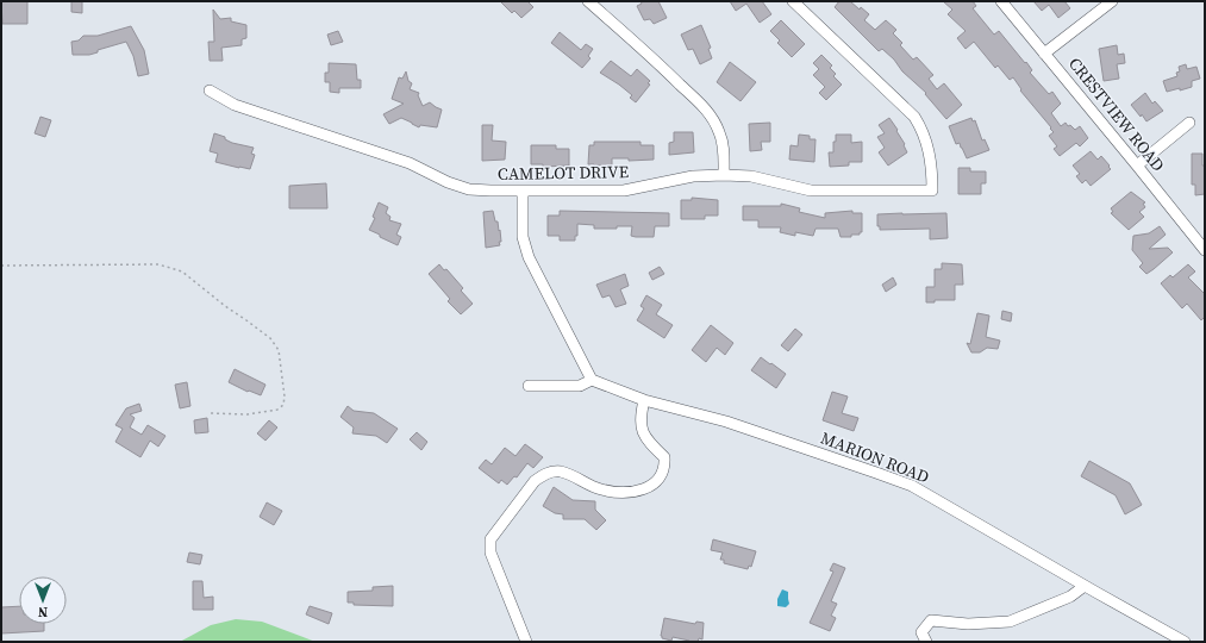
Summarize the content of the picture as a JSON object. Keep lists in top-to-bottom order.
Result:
{
  "streets": {
    "street": ["CRESTVIEW ROAD", "CAMELOT DRIVE", "MARION ROAD"]
  },
  "north": "bottom"
}
